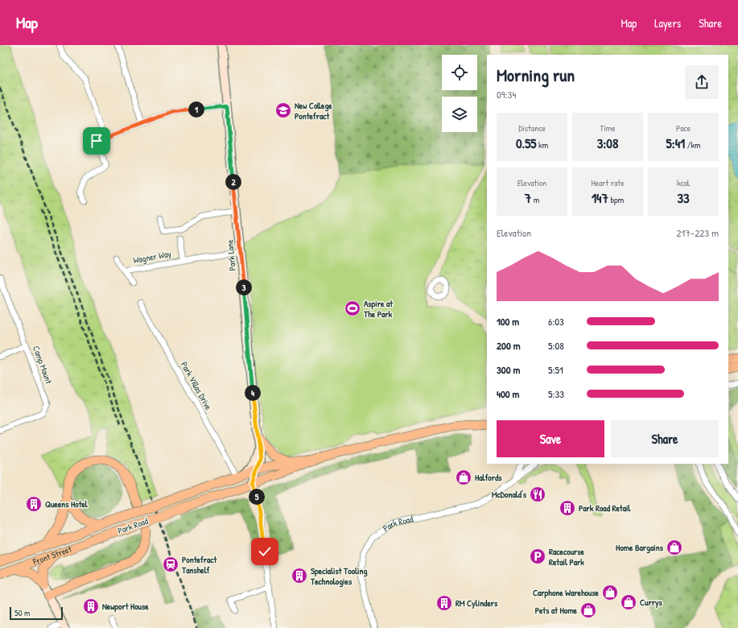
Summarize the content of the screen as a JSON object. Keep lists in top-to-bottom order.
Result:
{
  "streets": {
    "main road": ["Park Lane", "Park Road", "Front Street"],
    "street": ["Wagner Way", "Camp Mount", "Park Villas Drive"]
  },
  "crossings": [
    ["Park Lane", "Wagner Way"],
    ["Park Lane", "Park Road"],
    ["Park Villas Drive", "Park Road"],
    ["Park Road", "Front Street"]
  ],
  "places": {
    "school or university": ["New College Pontefract"],
    "sports": ["Aspire at The Park"],
    "shop": [
      "Halfords",
      "Home Bargains",
      "Carphone Warehouse",
      "Currys",
      "Pets at Home"
    ],
    "restaurant": ["McDonald's"],
    "building": [
      "Queens Hotel",
      "Park Road Retail",
      "Specialist Tooling Technologies",
      "RM Cylinders",
      "Newport House"
    ],
    "parking": ["Racecourse Retail Park"],
    "station": ["Pontefract Tanshelf"]
  },
  "scale_bar": "50 m",
  "page": {
    "header": "Map",
    "nav": ["Map", "Layers", "Share"],
    "heading": ["Morning run", "09:34"],
    "pins": [
      "1",
      "2",
      "3",
      "4",
      "5"
    ],
    "stats": [
      ["Distance", "0.55 km"],
      ["Time", "3:08"],
      ["Pace", "5:41 /km"],
      ["Elevation", "7 m"],
      ["Heart rate", "147 bpm"],
      ["kcal", "33"]
    ],
    "chart": ["Elevation", "217–223 m"],
    "list": [
      {
        "name": "100 m",
        "note": "6:03"
      },
      {
        "name": "200 m",
        "note": "5:08"
      },
      {
        "name": "300 m",
        "note": "5:51"
      },
      {
        "name": "400 m",
        "note": "5:33"
      }
    ],
    "buttons": ["Save", "Share"],
    "scale": "50 m"
  }
}
